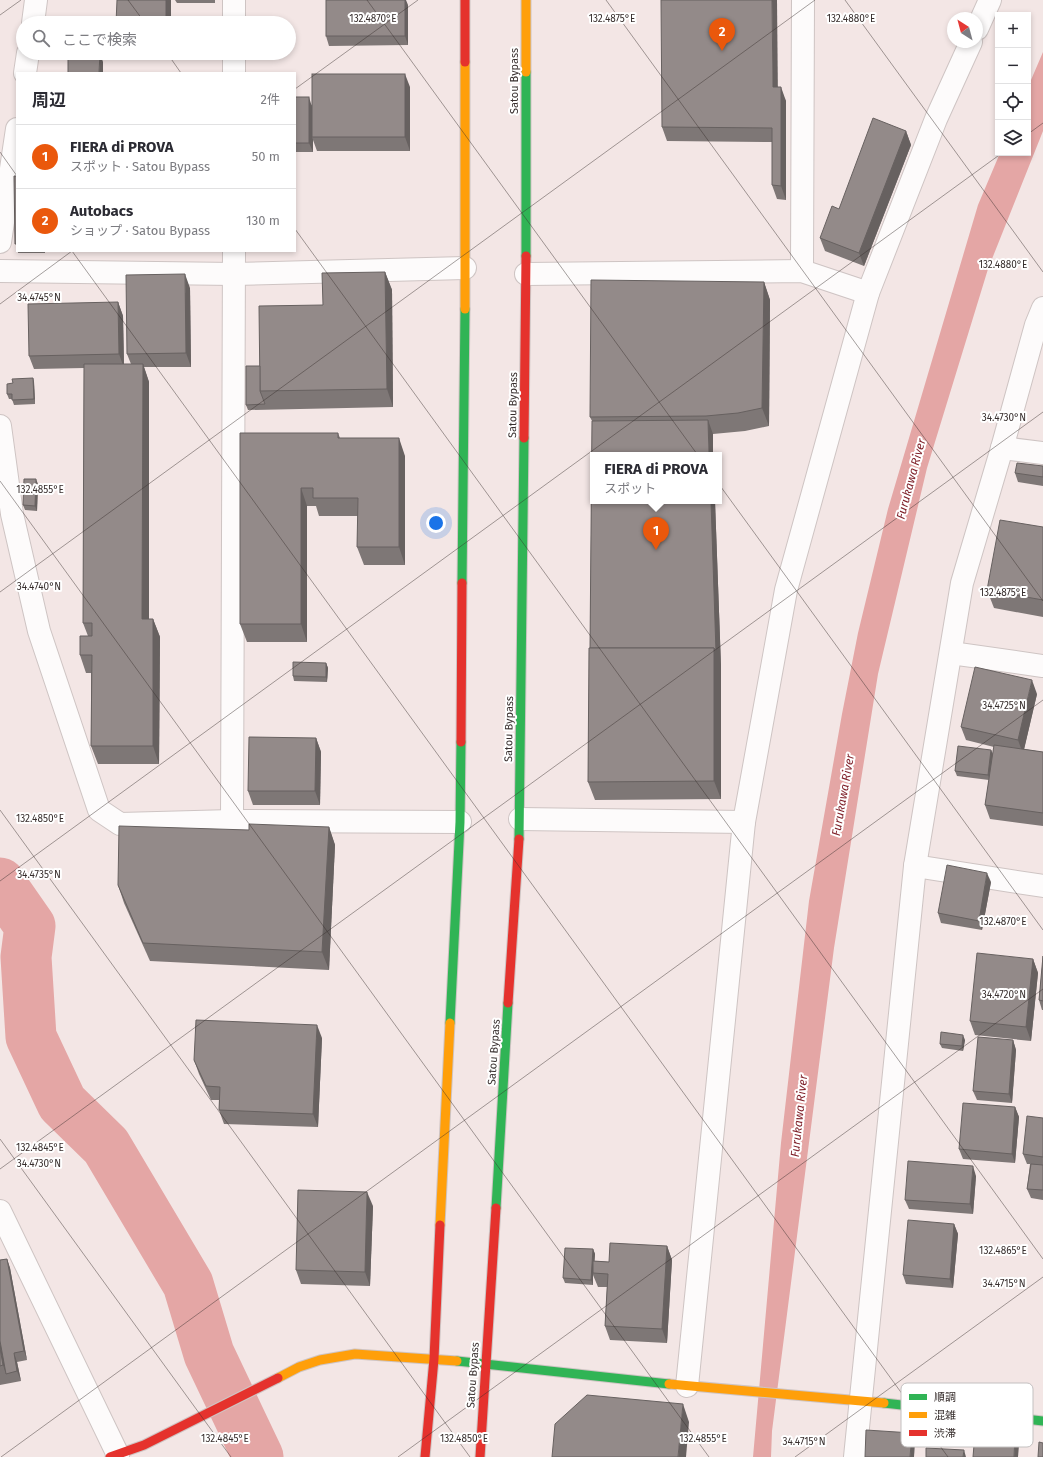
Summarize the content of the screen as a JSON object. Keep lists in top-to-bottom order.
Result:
{
  "streets": {
    "main road": ["Satou Bypass"]
  },
  "water": ["Furukawa River"],
  "legend": ["順調", "混雑", "渋滞"],
  "north": "top left",
  "page": {
    "map_buttons": ["+", "−"],
    "search": "ここで検索",
    "pins": ["2", "1"],
    "heading": ["周辺", "2件"],
    "list": [
      {
        "mark": "1",
        "name": "FIERA di PROVA",
        "note": "スポット · Satou Bypass",
        "value": "50 m"
      },
      {
        "mark": "2",
        "name": "Autobacs",
        "note": "ショップ · Satou Bypass",
        "value": "130 m"
      }
    ],
    "popup": ["FIERA di PROVA", "スポット"]
  },
  "coordinates": [
    "132.4870°E",
    "132.4875°E",
    "132.4880°E",
    "34.4745°N",
    "34.4730°N",
    "132.4855°E",
    "34.4740°N",
    "34.4725°N",
    "132.4850°E",
    "34.4735°N",
    "34.4720°N",
    "132.4845°E",
    "132.4865°E",
    "34.4715°N"
  ]
}
